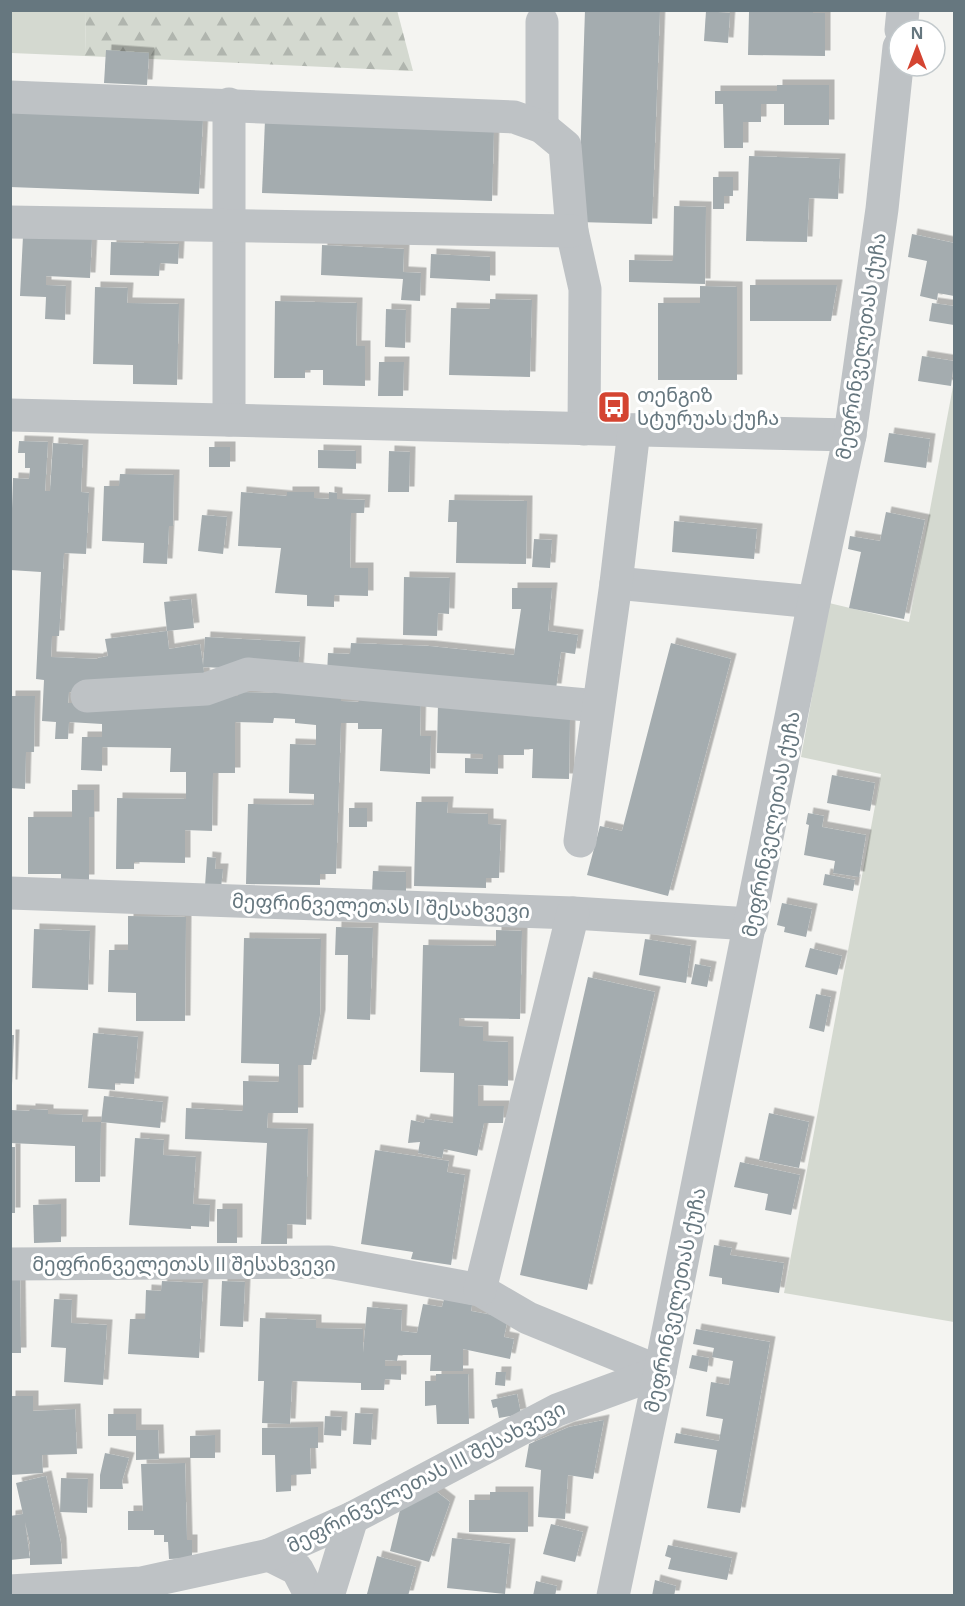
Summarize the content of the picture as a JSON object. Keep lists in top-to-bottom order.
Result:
{
  "streets": {
    "street": [
      "მეფრინველეთას ქუჩა",
      "მეფრინველეთას I შესახვევი",
      "მეფრინველეთას II შესახვევი",
      "მეფრინველეთას III შესახვევი"
    ]
  },
  "crossings": [
    ["მეფრინველეთას ქუჩა", "მეფრინველეთას I შესახვევი"],
    ["მეფრინველეთას ქუჩა", "მეფრინველეთას II შესახვევი"],
    ["მეფრინველეთას ქუჩა", "მეფრინველეთას III შესახვევი"],
    ["მეფრინველეთას II შესახვევი", "მეფრინველეთას III შესახვევი"]
  ],
  "places": {
    "bus stop": ["თენგიზ სტურუას ქუჩა"]
  },
  "north": "top"
}
